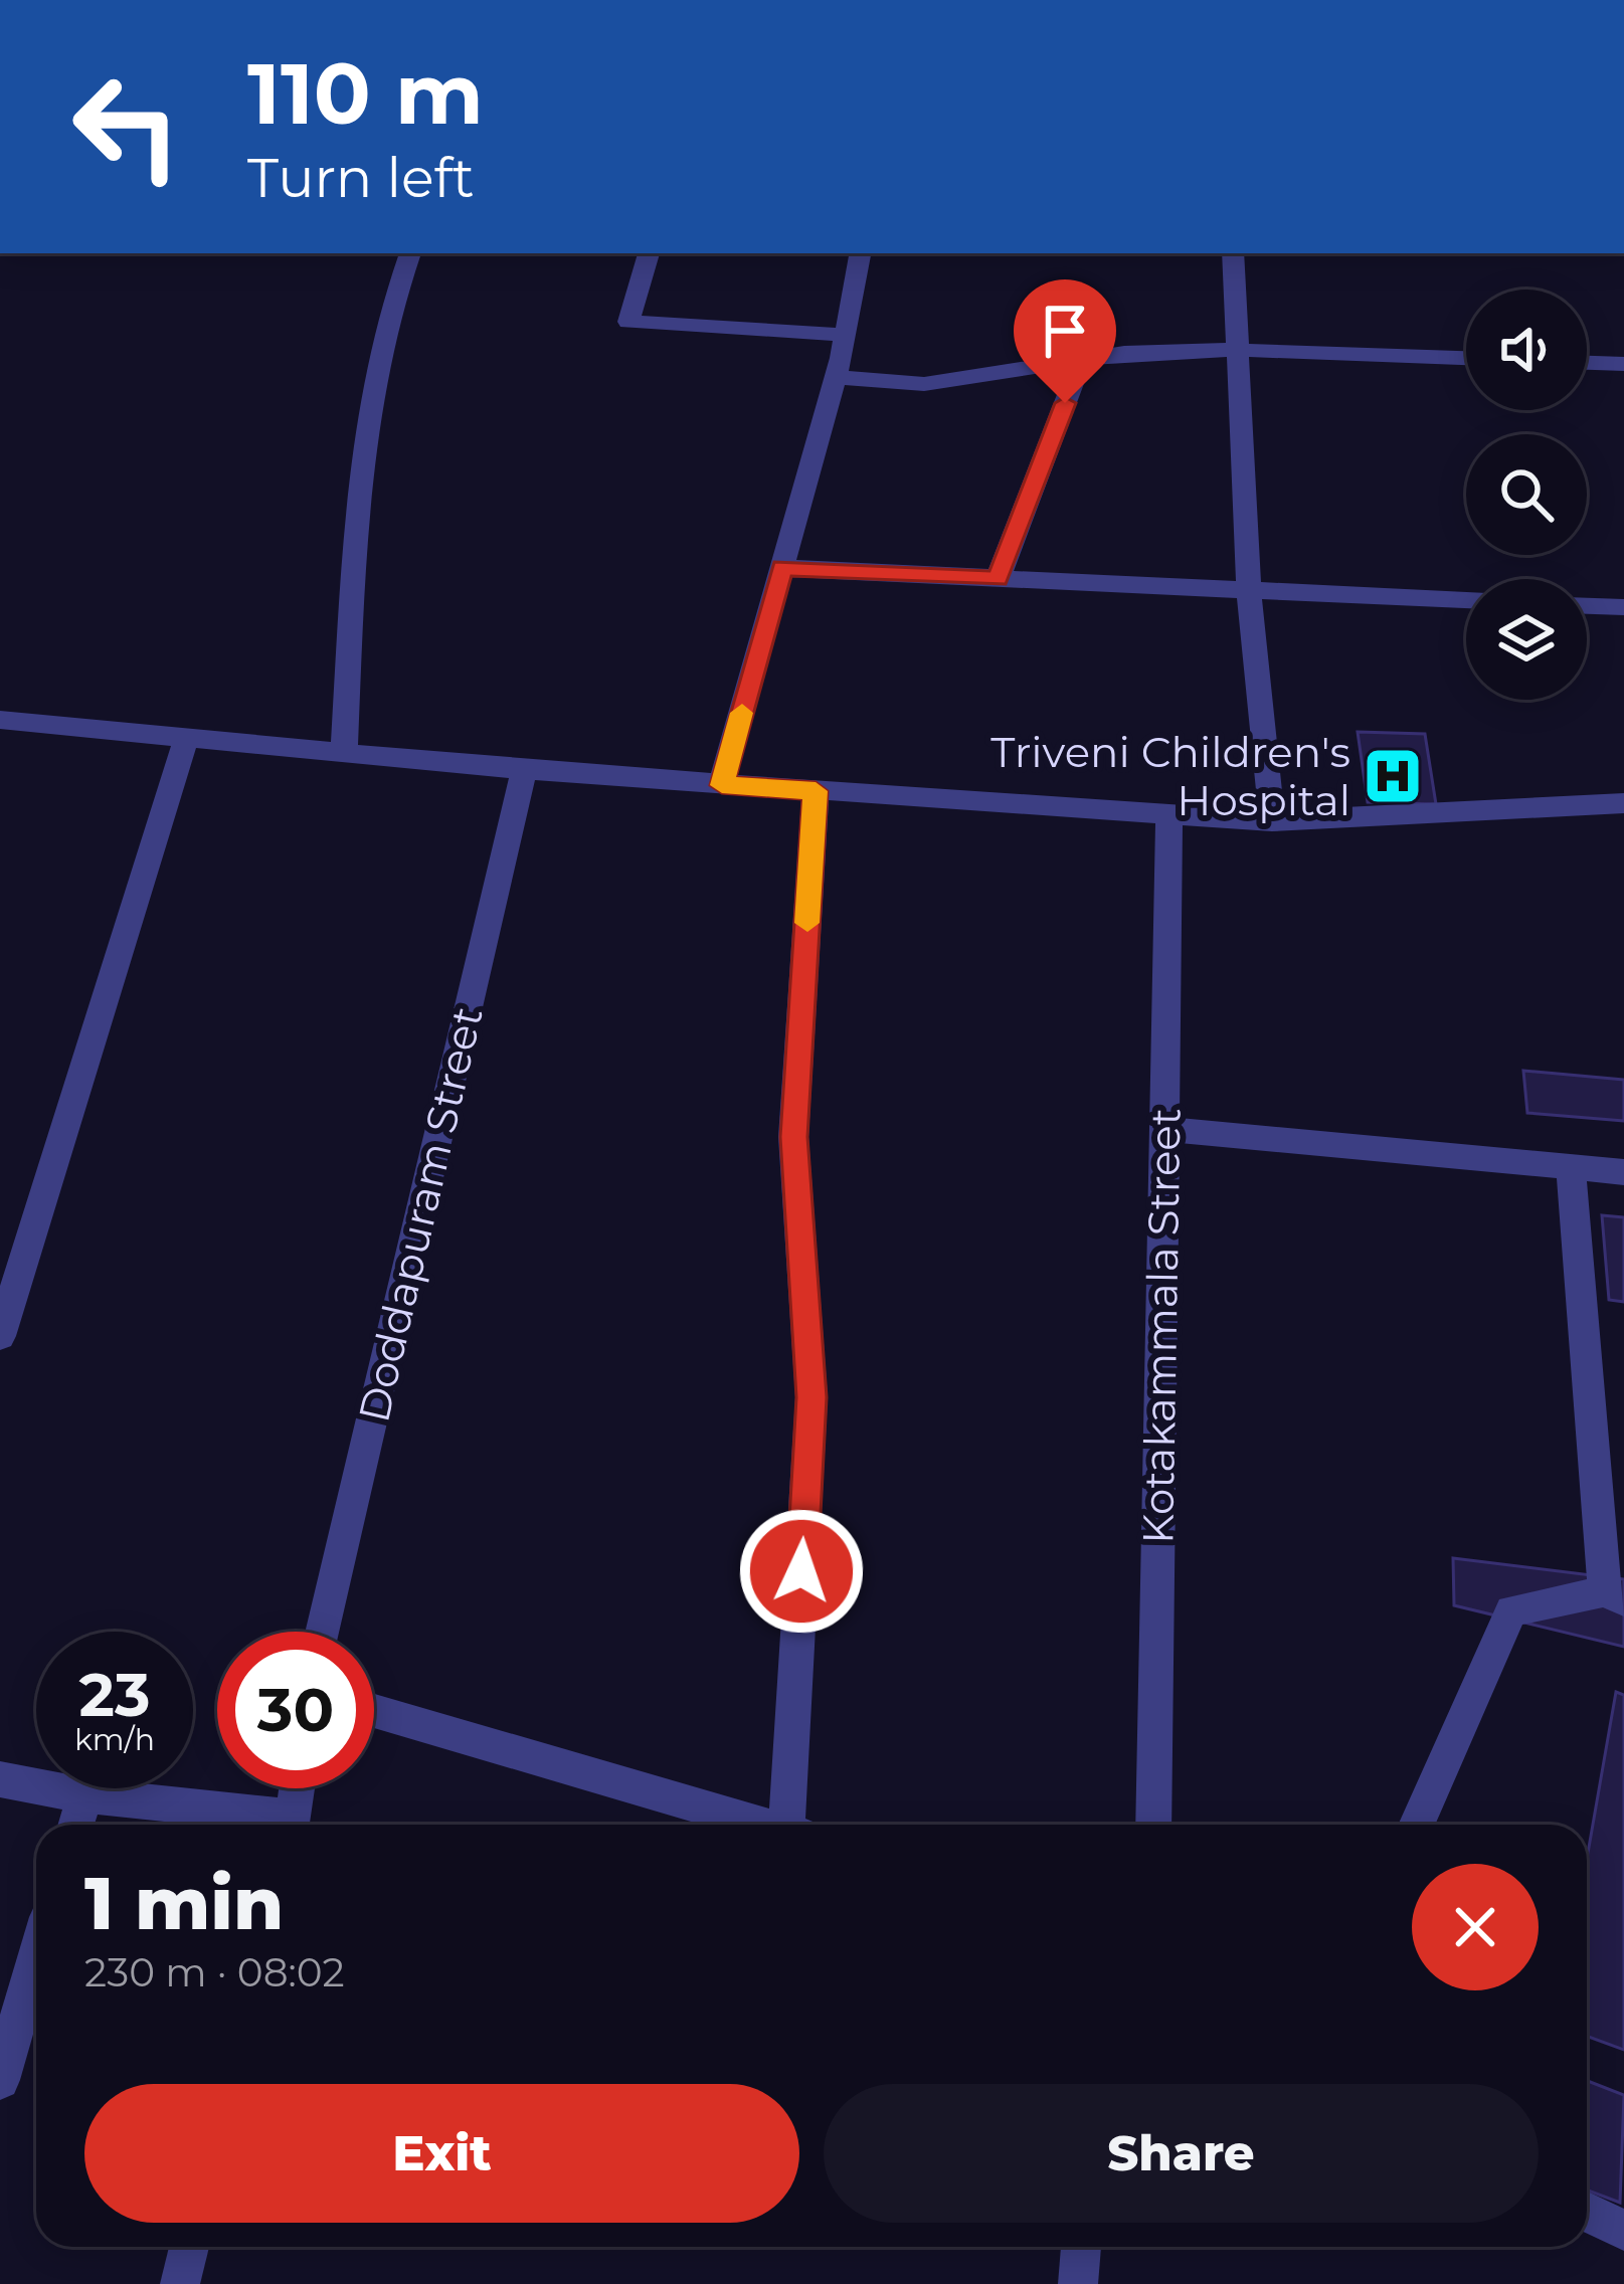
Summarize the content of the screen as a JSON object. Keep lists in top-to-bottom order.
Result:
{
  "streets": {
    "street": ["Doddapuram Street", "Kotakammala Street"]
  },
  "places": {
    "hospital": ["Triveni Children's Hospital"]
  },
  "page": {
    "turn": ["110 m", "Turn left"],
    "speed": "23 km/h",
    "limit": "30",
    "heading": ["1 min", "230 m · 08:02"],
    "buttons": ["Exit", "Share"]
  }
}
